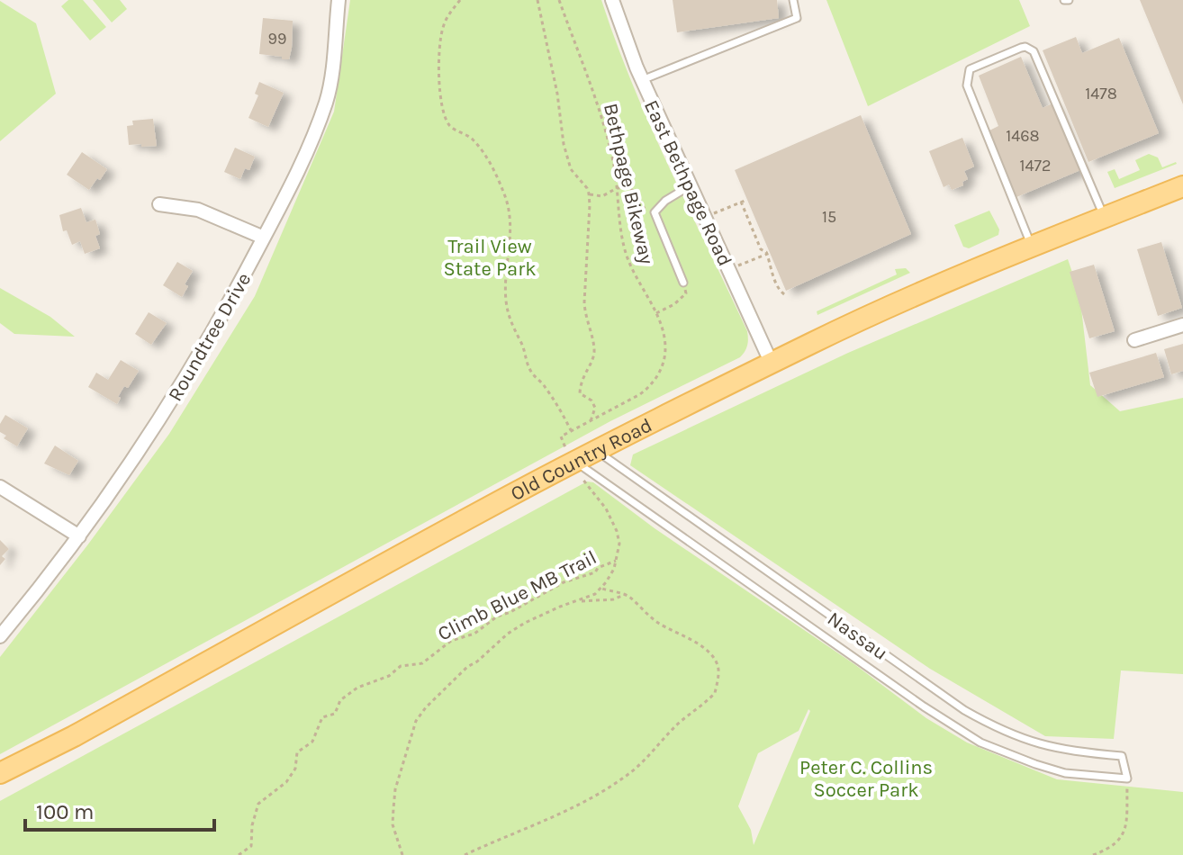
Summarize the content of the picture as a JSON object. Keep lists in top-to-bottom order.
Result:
{
  "streets": {
    "main road": ["Old Country Road"],
    "street": ["East Bethpage Road", "Roundtree Drive"],
    "lane": ["Nassau"],
    "path": ["Bethpage Bikeway", "Climb Blue MB Trail"]
  },
  "crossings": [
    ["East Bethpage Road", "Old Country Road"],
    ["Old Country Road", "Nassau"]
  ],
  "parks": ["Trail View State Park", "Peter C. Collins Soccer Park"],
  "house_numbers": [
    "99",
    "1478",
    "1468",
    "1472",
    "15"
  ],
  "scale_bar": "100 m"
}
